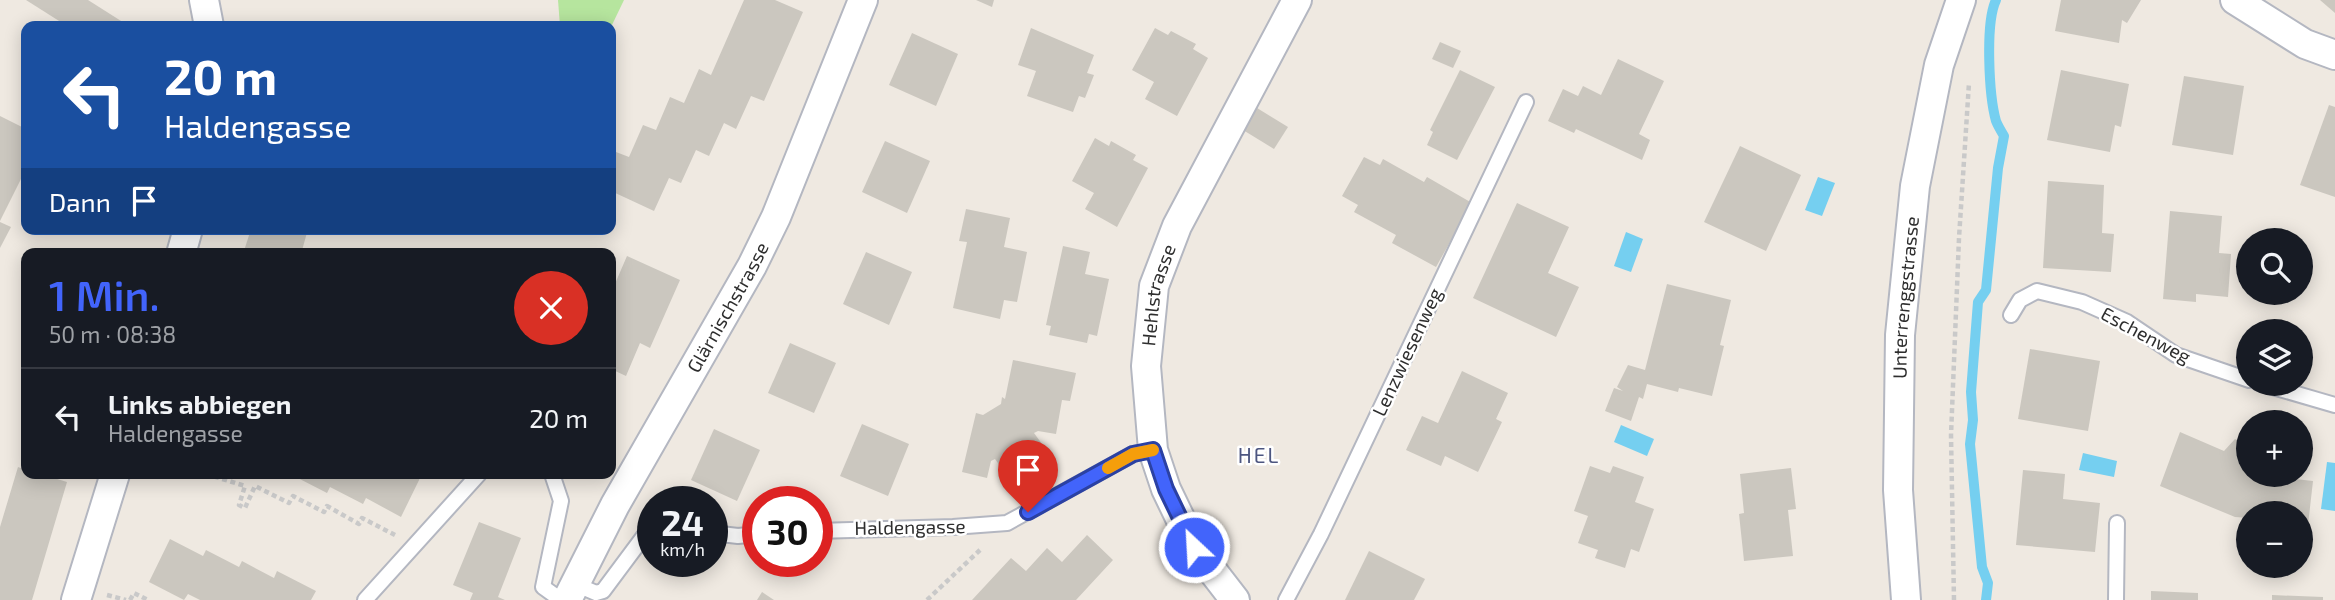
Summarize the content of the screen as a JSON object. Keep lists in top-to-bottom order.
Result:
{
  "streets": {
    "street": ["Hehlstrasse", "Unterrenggstrasse", "Glärnischstrasse"],
    "lane": ["Eschenweg", "Lenzwiesenweg", "Haldengasse"]
  },
  "crossings": [
    ["Hehlstrasse", "Haldengasse"]
  ],
  "districts": ["HEL"],
  "page": {
    "turn": ["20 m", "Haldengasse"],
    "then": "Dann",
    "map_buttons": ["+", "−"],
    "heading": ["1 Min.", "50 m · 08:38"],
    "list": [
      {
        "name": "Links abbiegen",
        "note": "Haldengasse",
        "value": "20 m"
      }
    ],
    "speed": "24 km/h",
    "limit": "30"
  }
}
